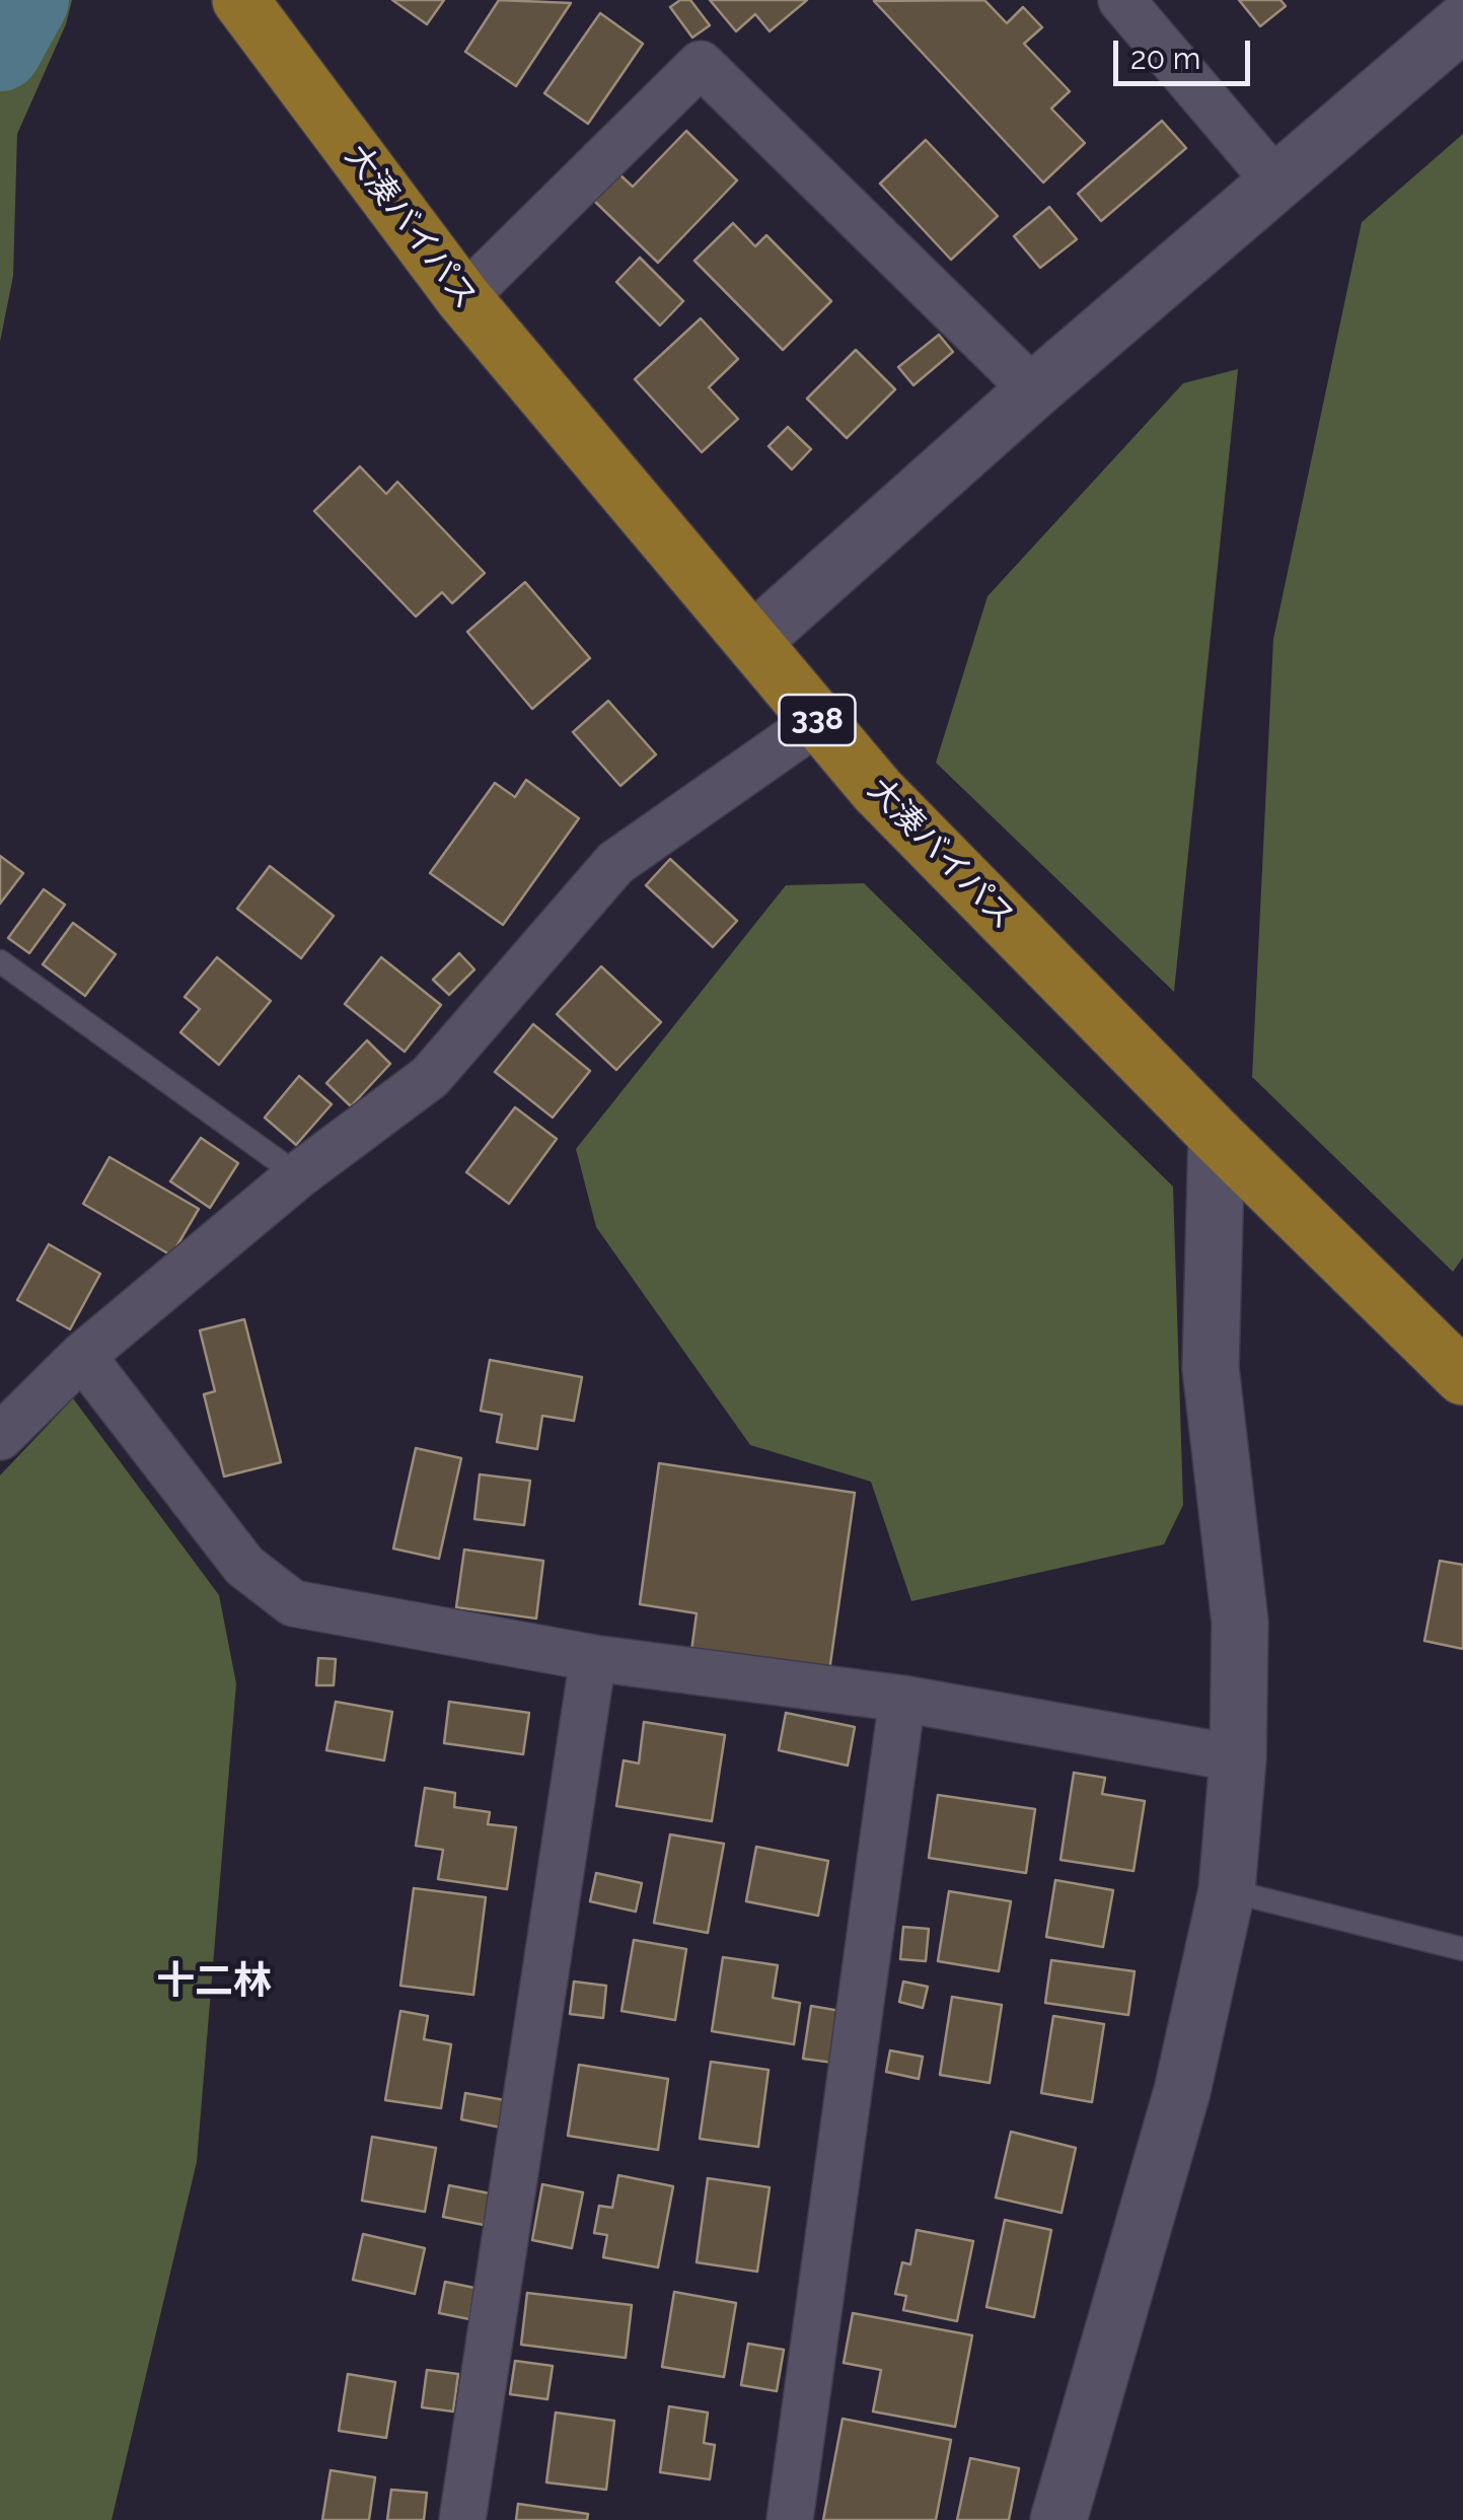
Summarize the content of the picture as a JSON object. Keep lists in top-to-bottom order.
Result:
{
  "streets": {
    "highway": ["大湊バイパス", "338"]
  },
  "districts": ["十二林"],
  "scale_bar": "20 m"
}
